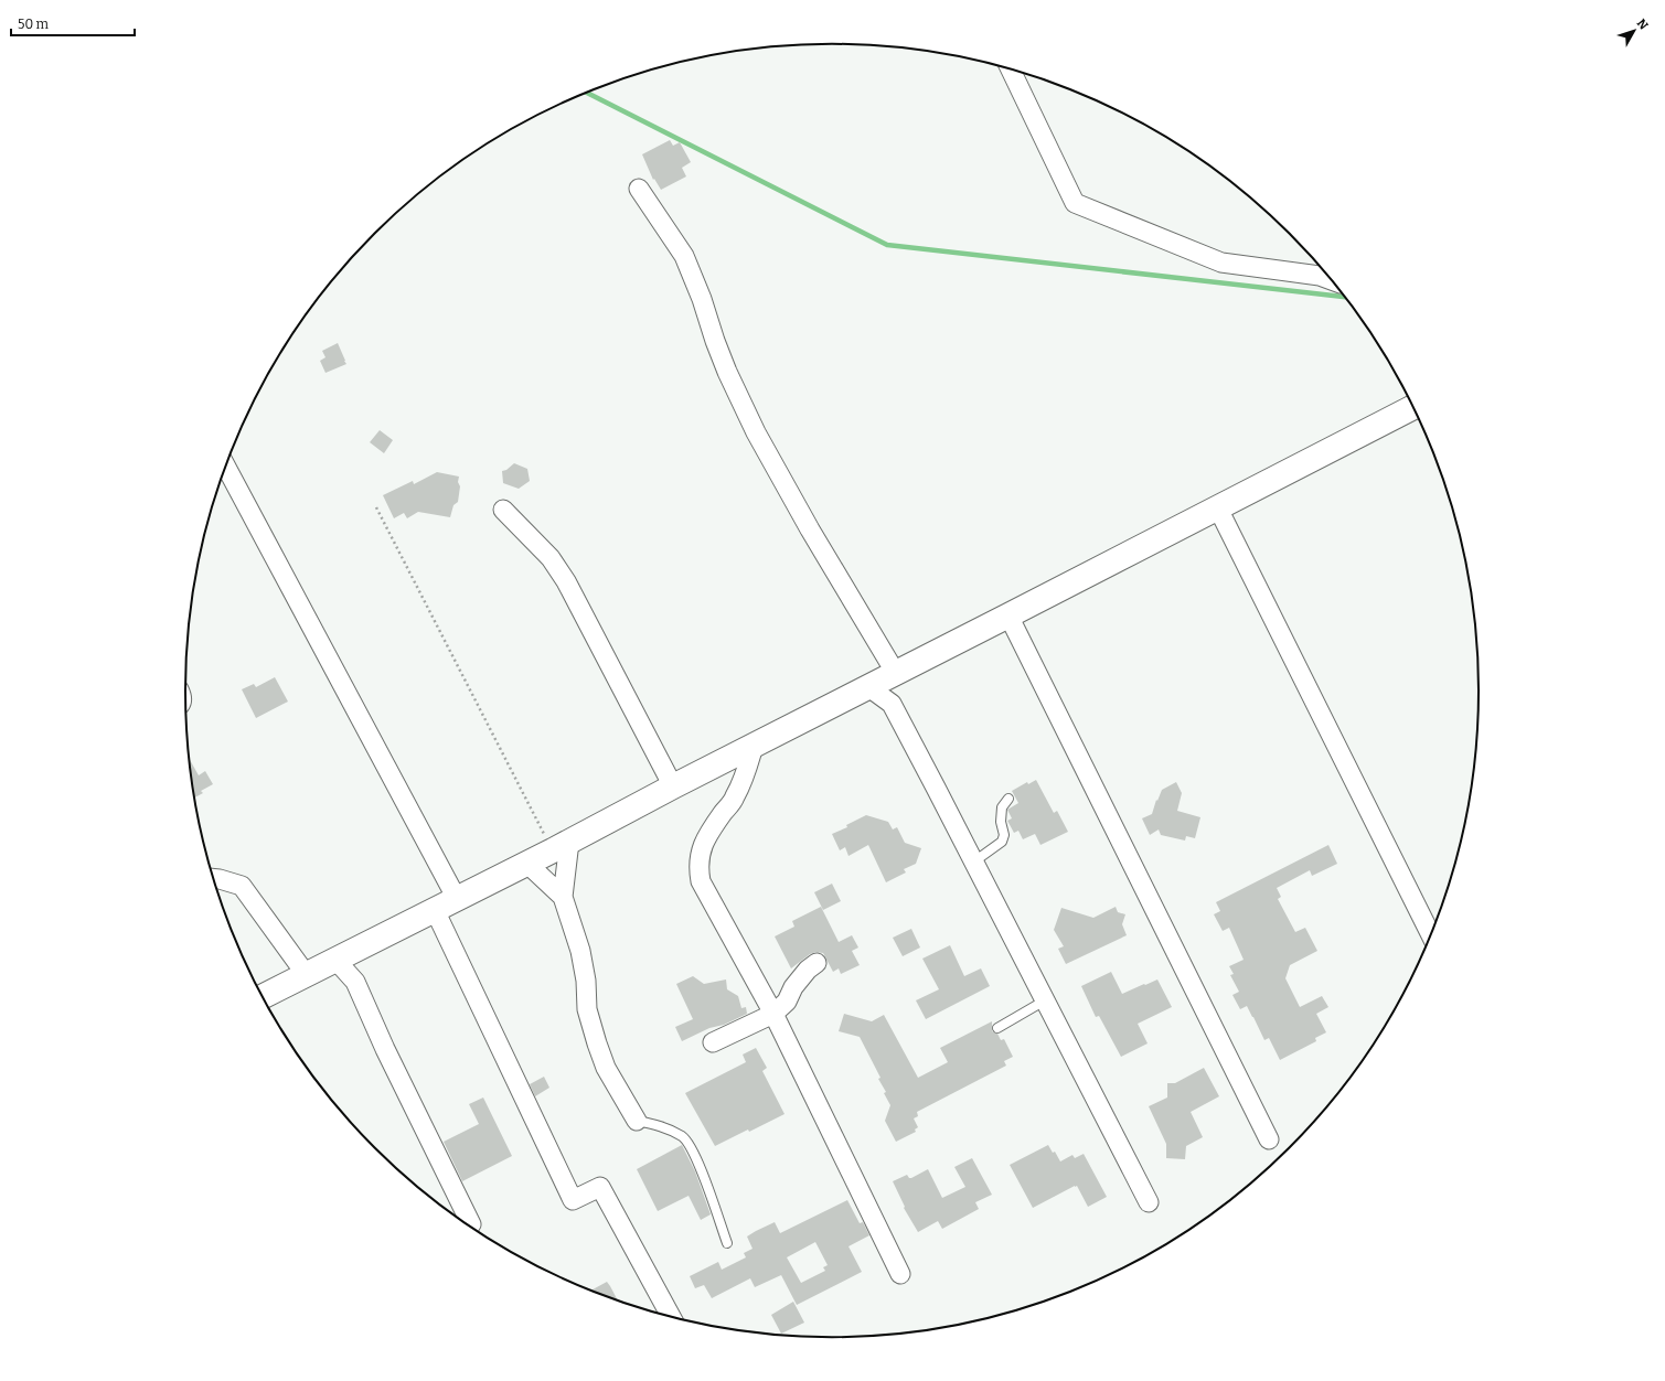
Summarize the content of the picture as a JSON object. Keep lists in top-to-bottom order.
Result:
{
  "scale_bar": "50 m",
  "north": "top right"
}
